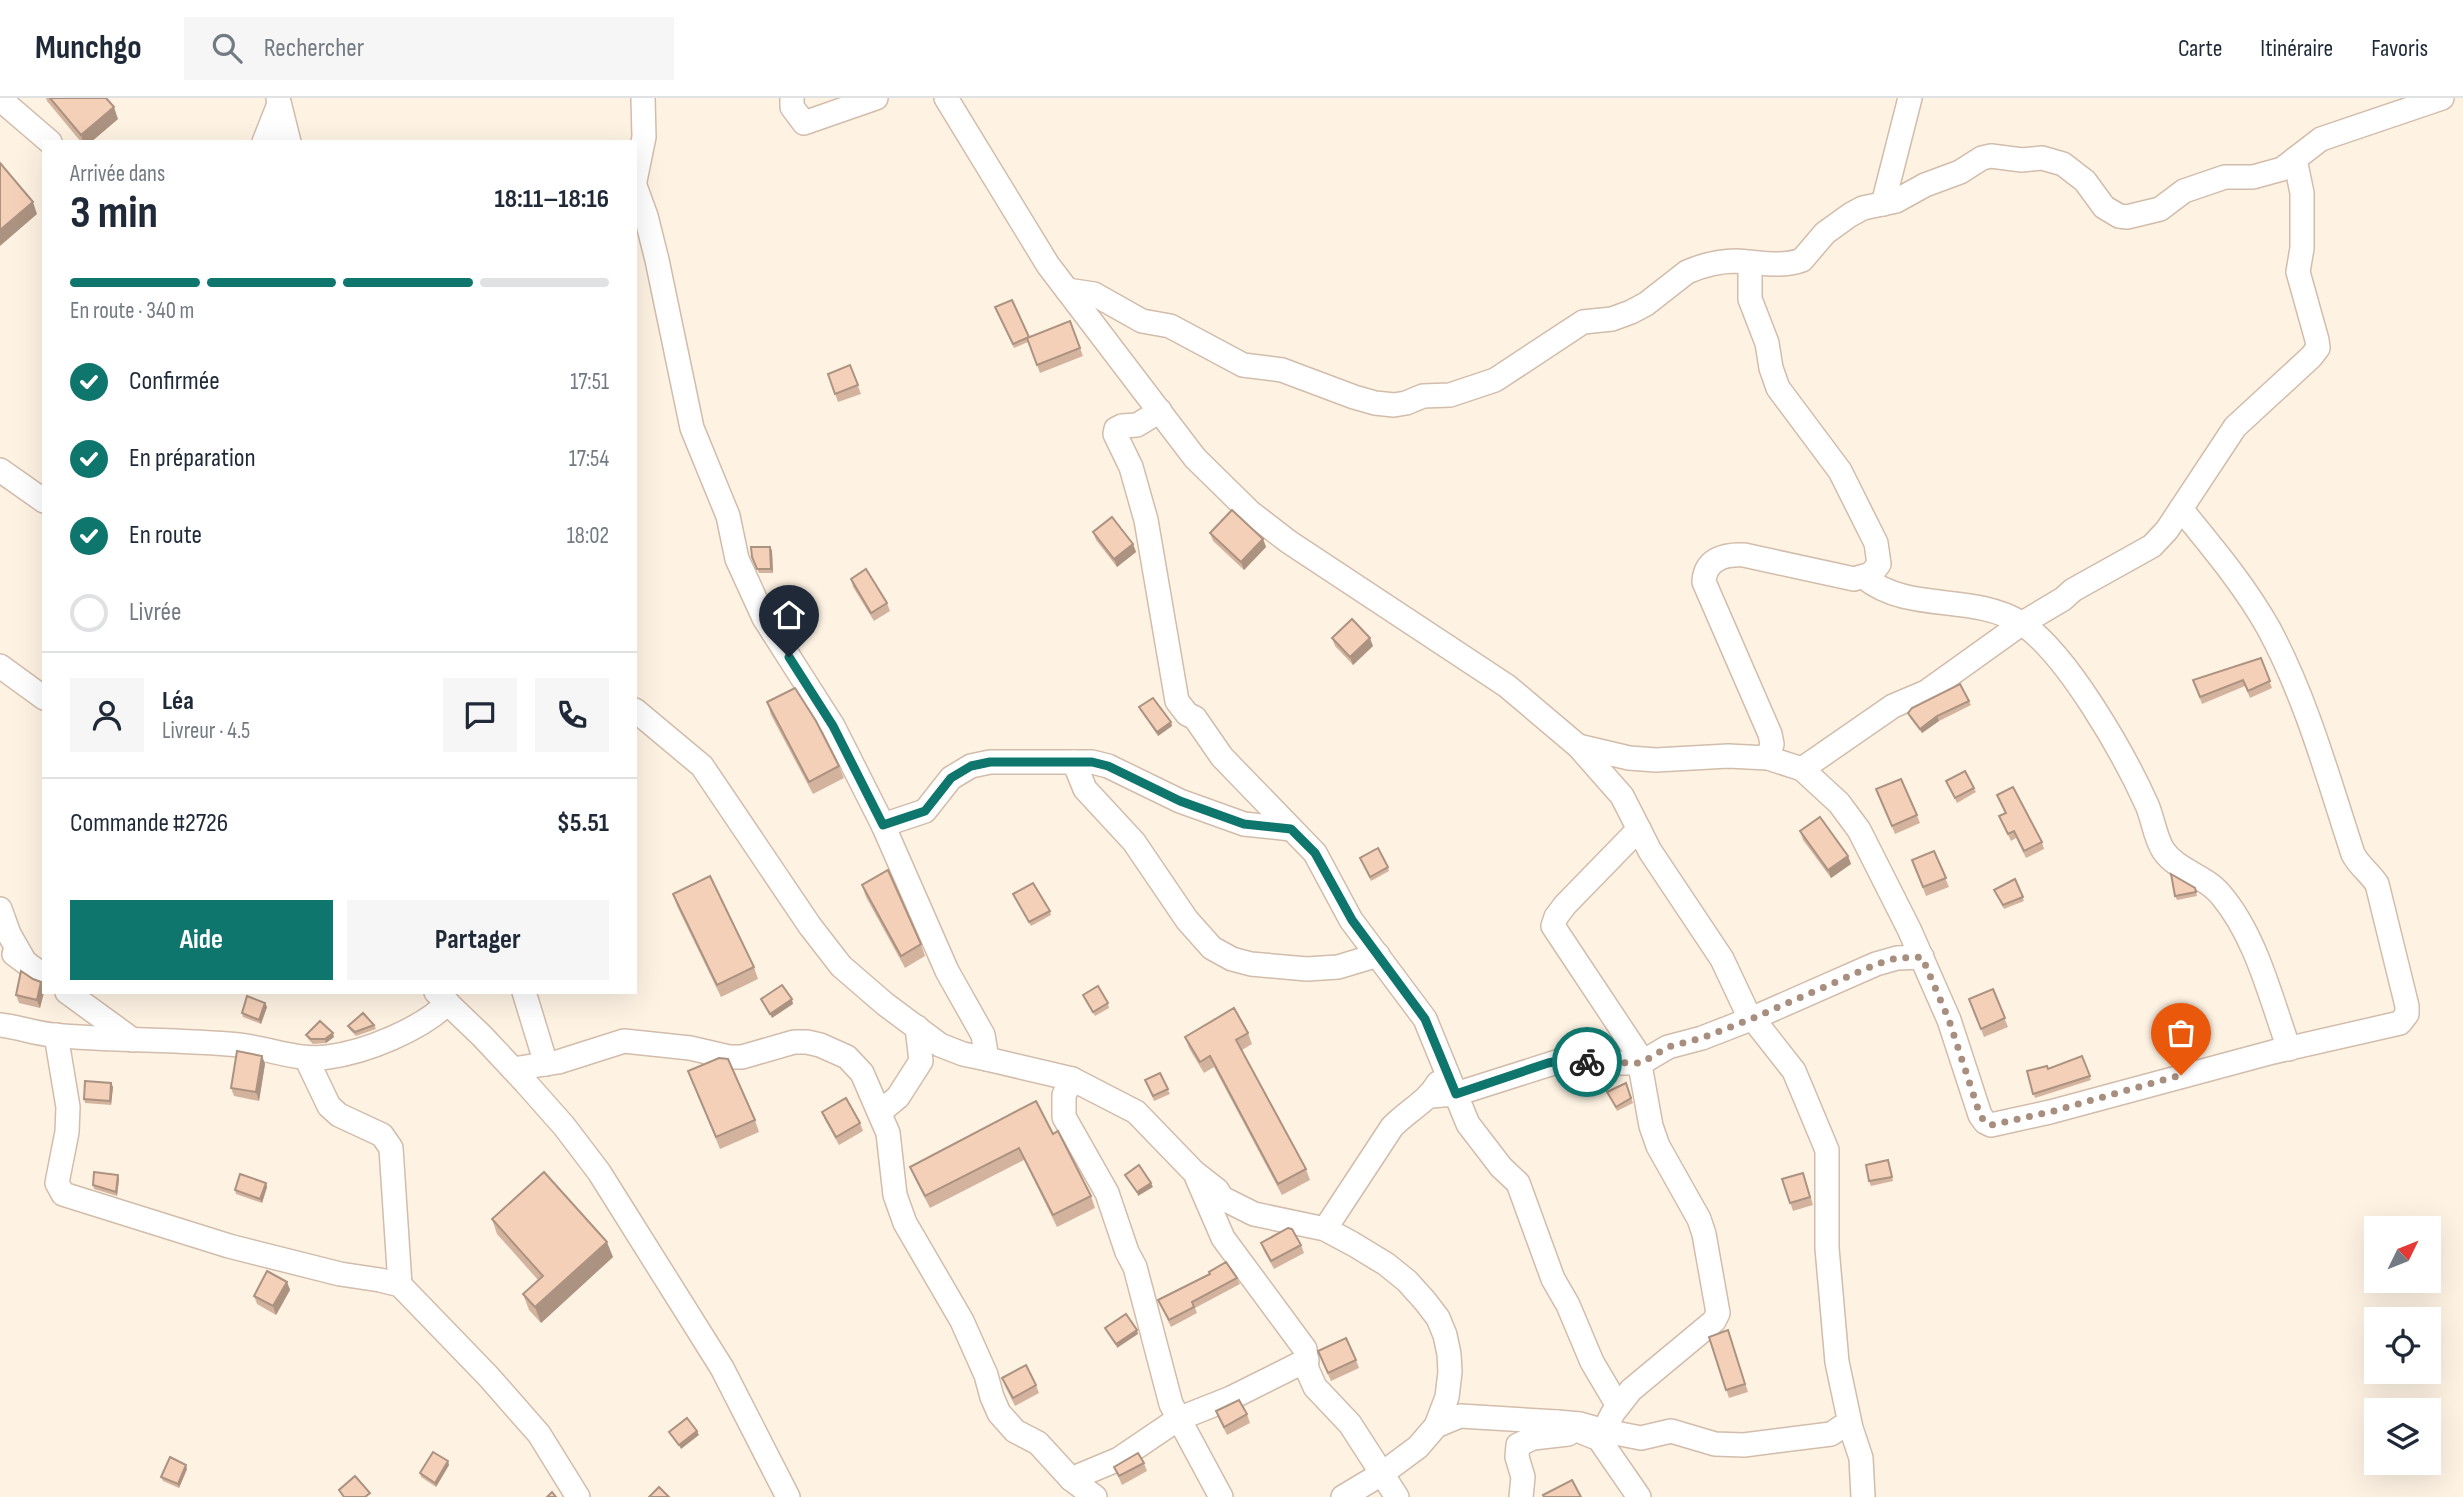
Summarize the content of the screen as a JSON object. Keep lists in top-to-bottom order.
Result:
{
  "north": "top right",
  "page": {
    "header": "Munchgo",
    "search": "Rechercher",
    "nav": ["Carte", "Itinéraire", "Favoris"],
    "heading": ["3 min", "Arrivée dans", "18:11–18:16"],
    "panel": [
      "Léa",
      "Livreur · 4.5",
      "Commande #2726",
      "$5.51"
    ],
    "bar": "En route · 340 m",
    "list": [
      ["Confirmée", "17:51"],
      ["En préparation", "17:54"],
      ["En route", "18:02"],
      "Livrée"
    ],
    "buttons": ["Aide", "Partager"]
  }
}
